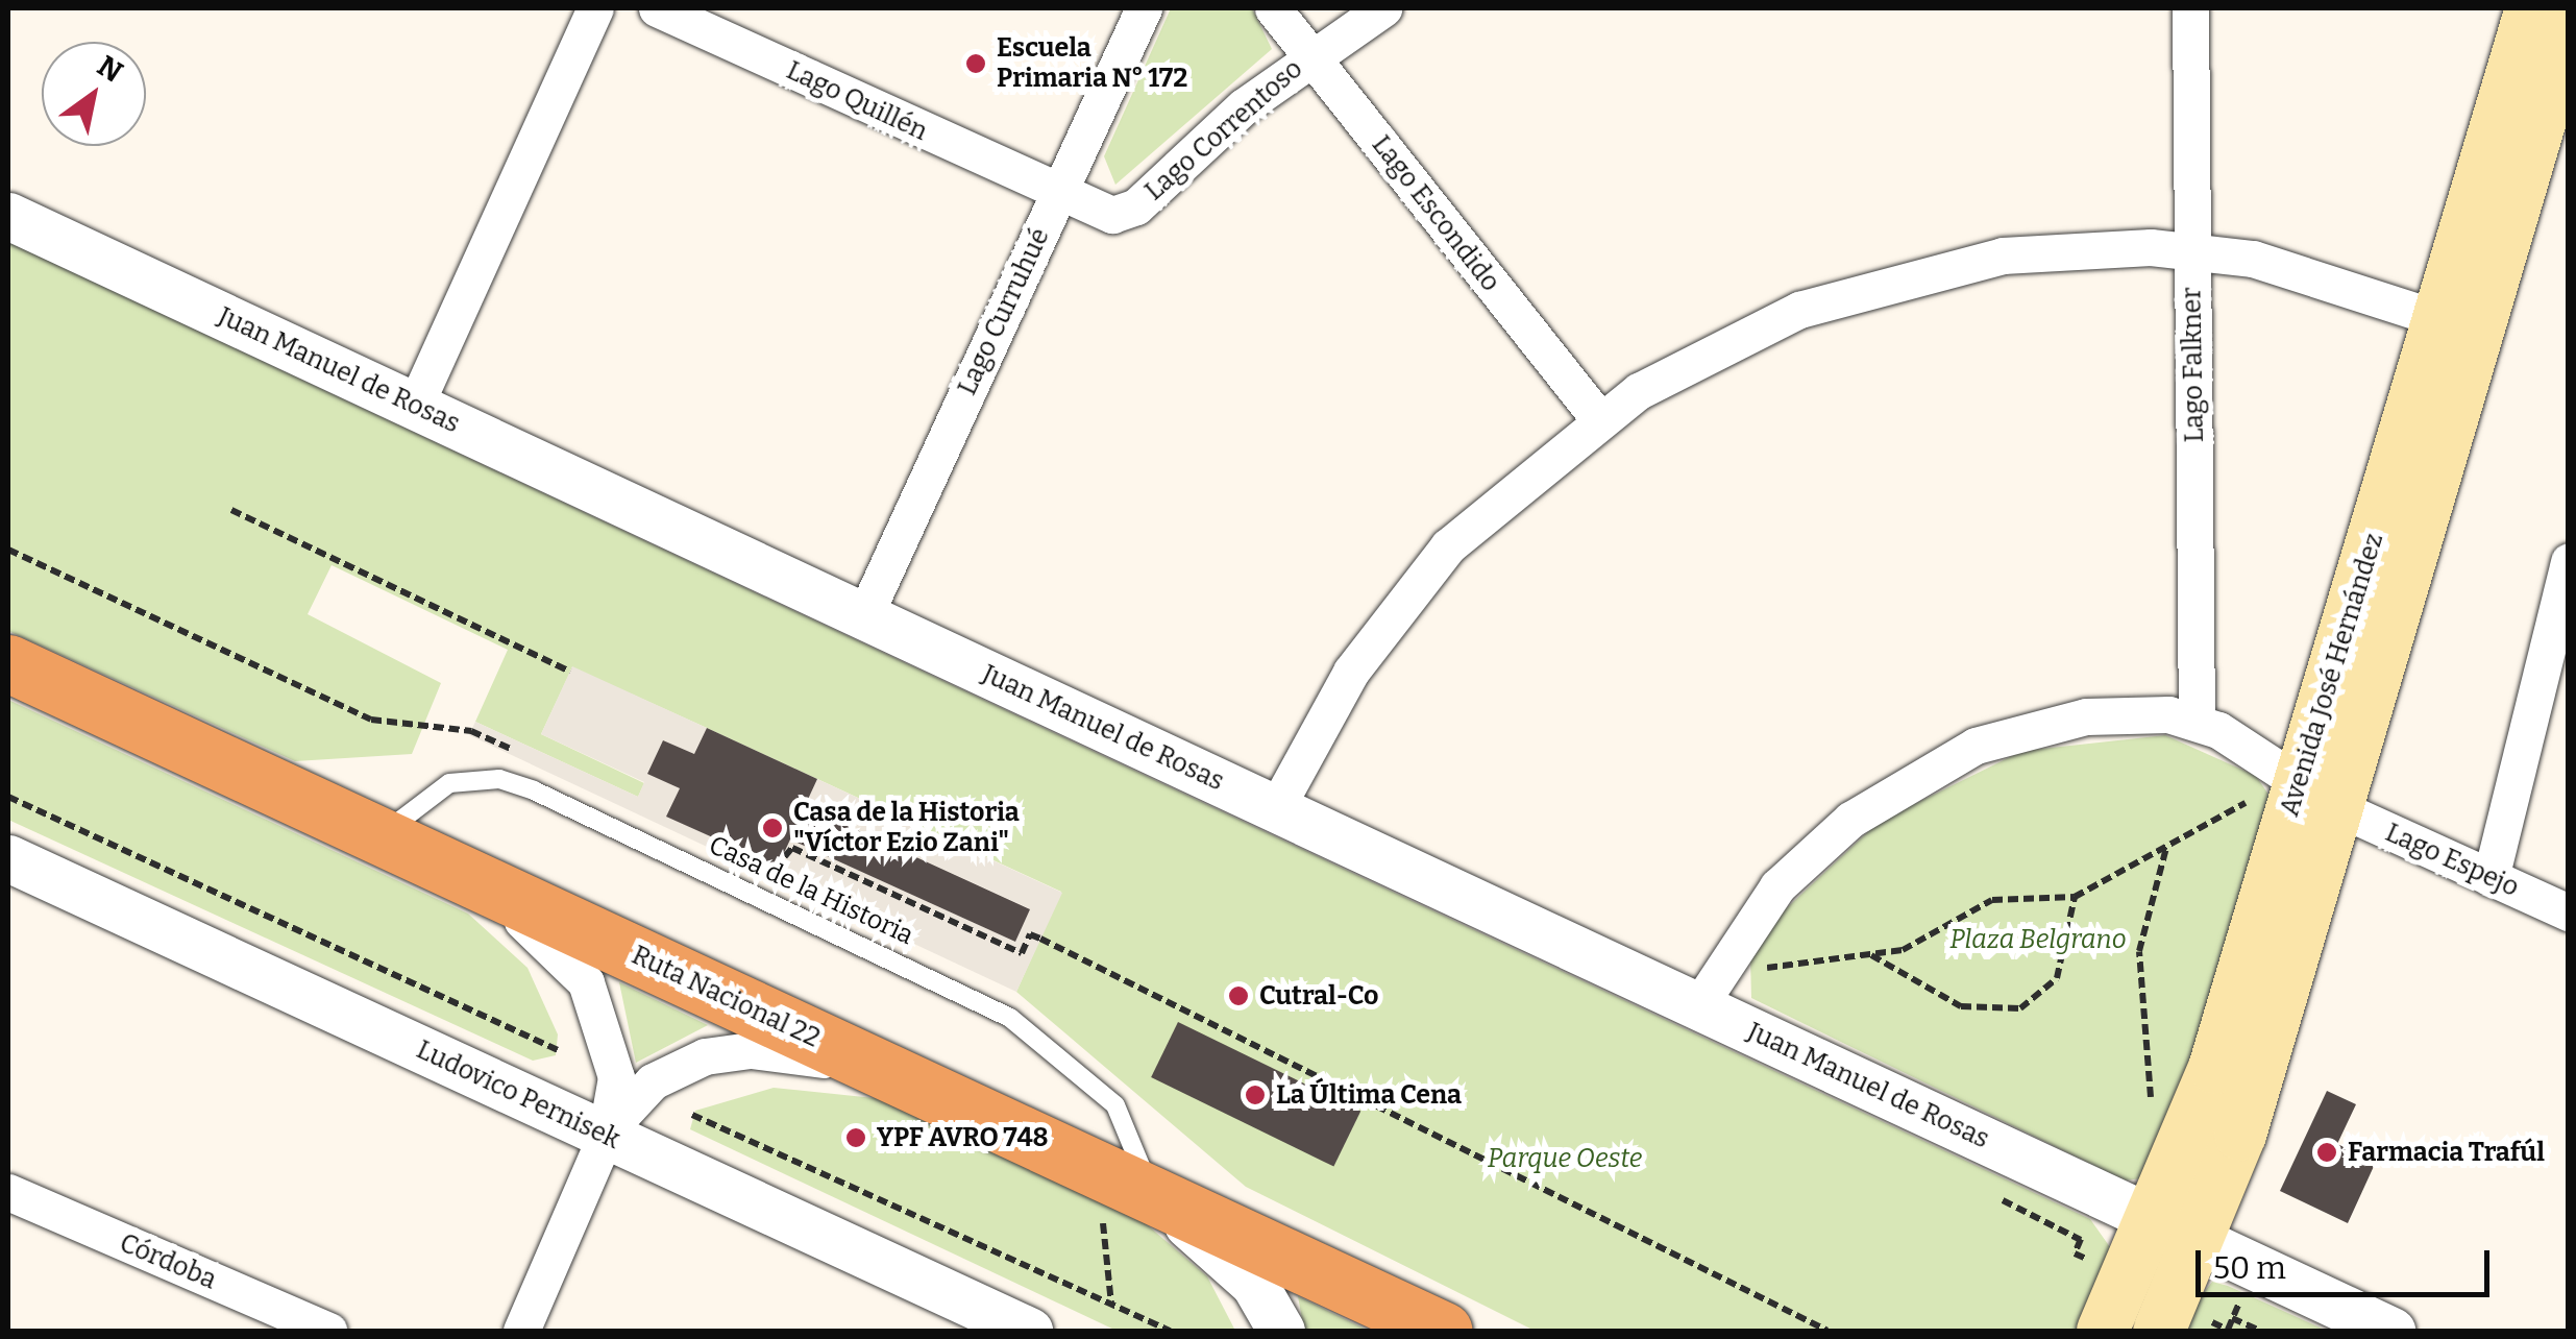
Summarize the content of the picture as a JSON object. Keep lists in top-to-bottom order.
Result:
{
  "streets": {
    "highway": ["Ruta Nacional 22"],
    "main road": ["Avenida José Hernández"],
    "street": [
      "Lago Quillén",
      "Lago Correntoso",
      "Lago Escondido",
      "Lago Curruhué",
      "Lago Falkner",
      "Juan Manuel de Rosas",
      "Lago Espejo",
      "Ludovico Pernisek",
      "Córdoba"
    ],
    "lane": ["Casa de la Historia"]
  },
  "crossings": [
    ["Lago Quillén", "Lago Correntoso"],
    ["Lago Quillén", "Lago Curruhué"],
    ["Lago Correntoso", "Lago Escondido"],
    ["Lago Correntoso", "Lago Curruhué"],
    ["Lago Curruhué", "Juan Manuel de Rosas"],
    ["Lago Falkner", "Lago Espejo"],
    ["Juan Manuel de Rosas", "Avenida José Hernández"],
    ["Avenida José Hernández", "Lago Espejo"],
    ["Casa de la Historia", "Ruta Nacional 22"]
  ],
  "parks": ["Plaza Belgrano", "Parque Oeste"],
  "places": [
    "Escuela Primaria N° 172",
    "Casa de la Historia \"Víctor Ezio Zani\"",
    "Cutral-Co",
    "La Última Cena",
    "YPF AVRO 748",
    "Farmacia Trafúl"
  ],
  "scale_bar": "50 m",
  "north": "top right"
}
